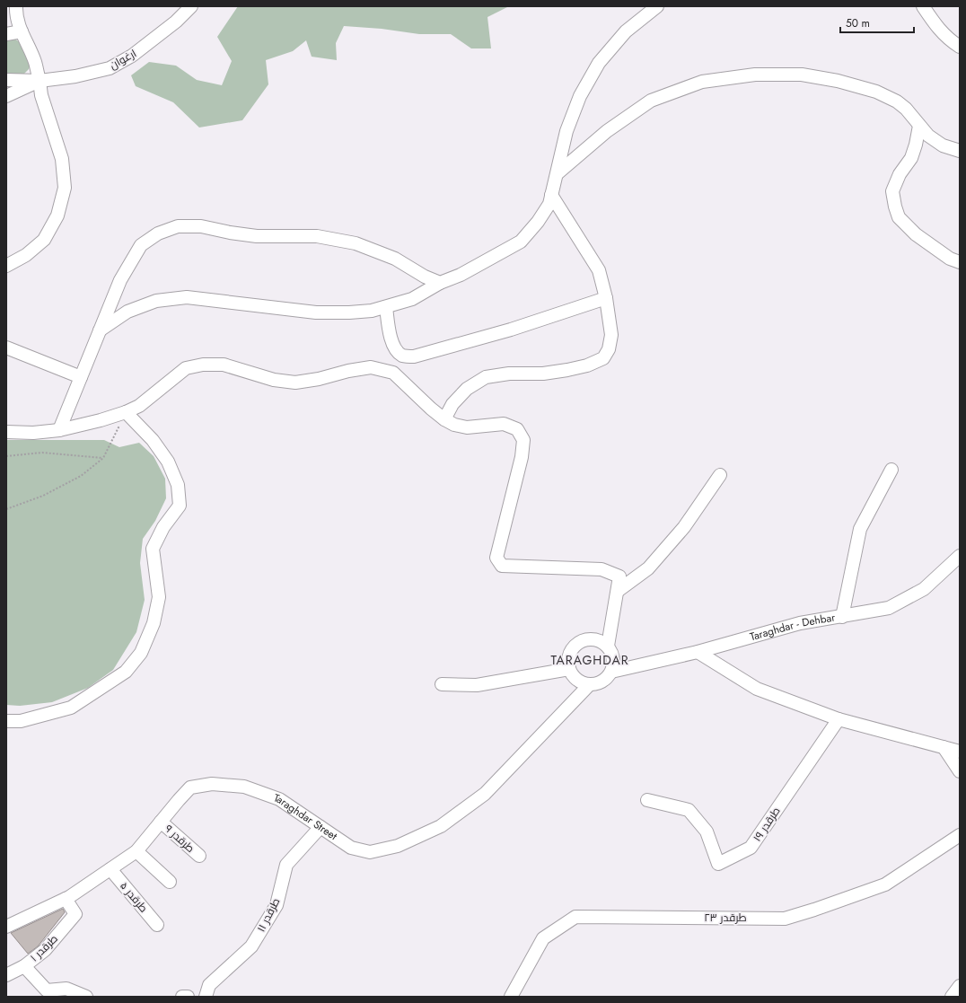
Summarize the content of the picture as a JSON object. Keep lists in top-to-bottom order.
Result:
{
  "streets": {
    "street": [
      "ارغوان",
      "Taraghdar - Dehbar",
      "Taraghdar Street",
      "طرقدر ۱۹",
      "طرقدر ۹",
      "طرقدر ۵",
      "طرقدر ۱۱",
      "طرقدر ۲۳",
      "طرقدر ۱"
    ]
  },
  "crossings": [
    ["Taraghdar - Dehbar", "Taraghdar Street"],
    ["Taraghdar Street", "طرقدر ۹"],
    ["Taraghdar Street", "طرقدر ۵"],
    ["Taraghdar Street", "طرقدر ۱۱"],
    ["Taraghdar Street", "طرقدر ۱"]
  ],
  "districts": ["TARAGHDAR"],
  "scale_bar": "50 m"
}
